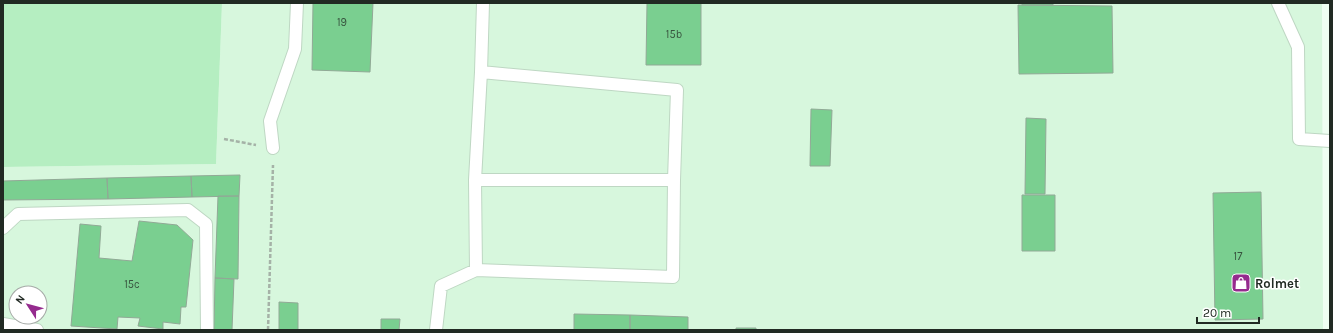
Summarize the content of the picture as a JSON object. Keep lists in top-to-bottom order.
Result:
{
  "places": {
    "shop": ["Rolmet"]
  },
  "house_numbers": [
    "19",
    "15b",
    "17",
    "15c"
  ],
  "scale_bar": "20 m",
  "north": "top left"
}
